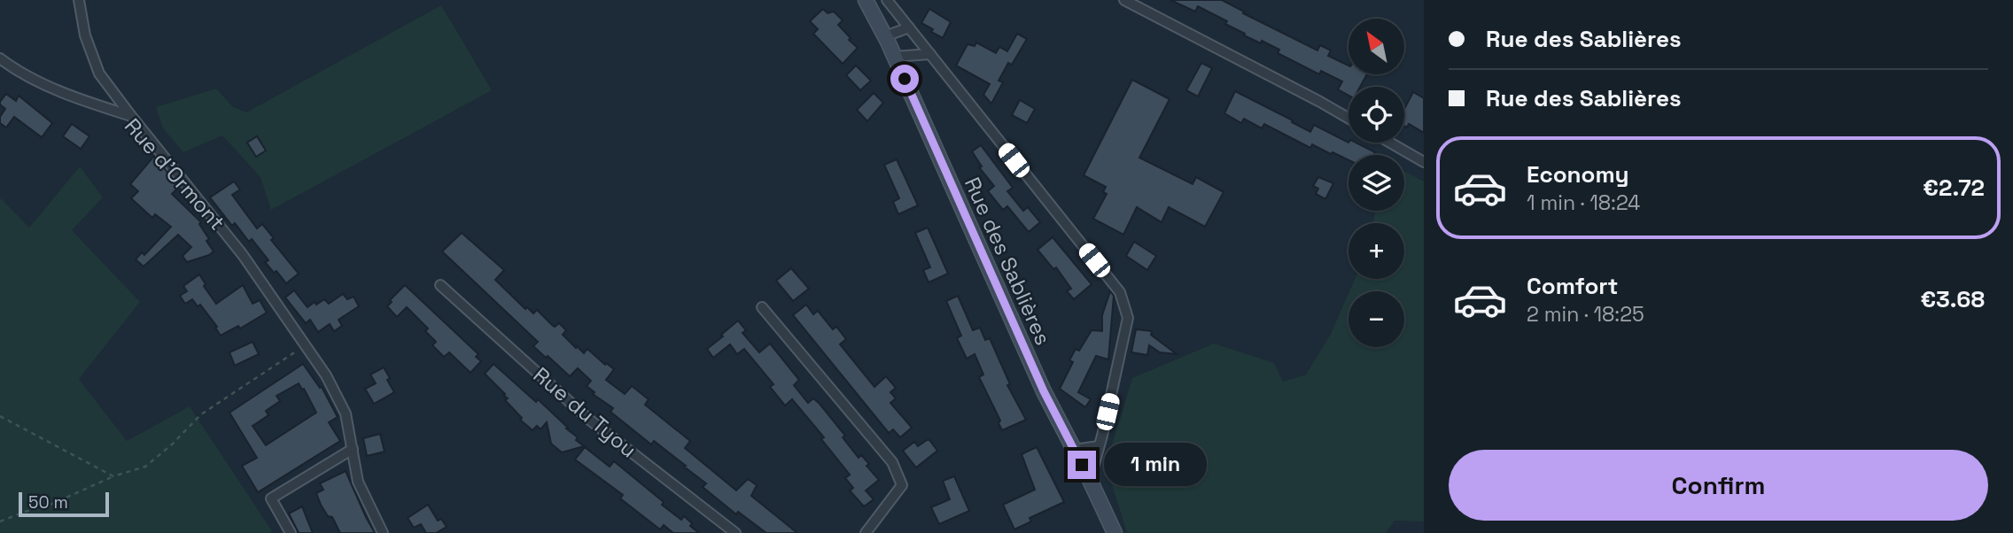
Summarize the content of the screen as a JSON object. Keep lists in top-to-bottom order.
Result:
{
  "streets": {
    "main road": ["Rue des Sablières"],
    "street": ["Rue d'Ormont", "Rue du Tyou"]
  },
  "scale_bar": "50 m",
  "north": "top left",
  "page": {
    "banner": ["Rue des Sablières", "Rue des Sablières"],
    "map_buttons": ["+", "−"],
    "list": [
      {
        "name": "Economy",
        "note": "1 min · 18:24",
        "value": "€2.72"
      },
      {
        "name": "Comfort",
        "note": "2 min · 18:25",
        "value": "€3.68"
      }
    ],
    "buttons": "Confirm",
    "bubble": "1 min",
    "scale": "50 m"
  }
}
